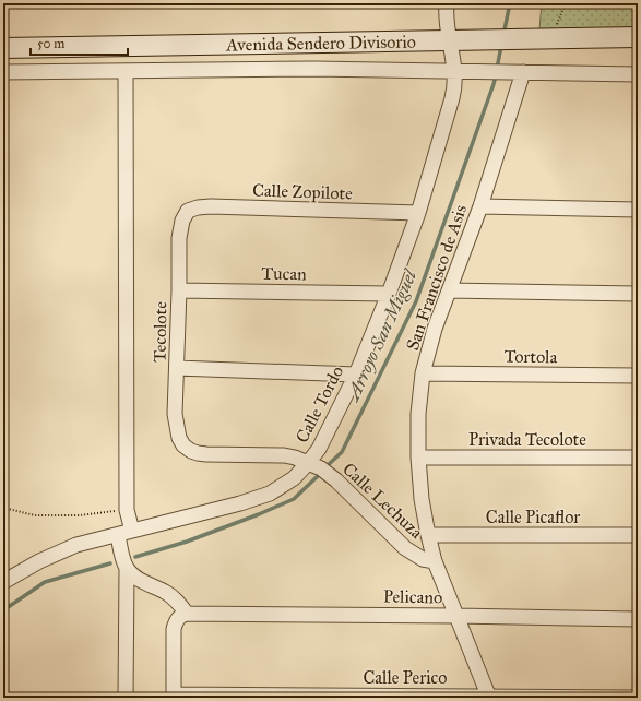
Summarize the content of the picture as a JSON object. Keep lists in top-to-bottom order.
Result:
{
  "streets": {
    "street": [
      "Avenida Sendero Divisorio",
      "Calle Zopilote",
      "Tucan",
      "San Francisco de Asis",
      "Tecolote",
      "Tortola",
      "Calle Tordo",
      "Privada Tecolote",
      "Calle Lechuza",
      "Calle Picaflor",
      "Pelicano",
      "Calle Perico"
    ]
  },
  "crossings": [
    ["Avenida Sendero Divisorio", "San Francisco de Asis"],
    ["Avenida Sendero Divisorio", "Calle Tordo"],
    ["Calle Zopilote", "Tecolote"],
    ["Calle Zopilote", "Calle Tordo"],
    ["Tucan", "Tecolote"],
    ["Tucan", "Calle Tordo"],
    ["San Francisco de Asis", "Tortola"],
    ["San Francisco de Asis", "Privada Tecolote"],
    ["San Francisco de Asis", "Calle Lechuza"],
    ["San Francisco de Asis", "Calle Picaflor"],
    ["San Francisco de Asis", "Pelicano"],
    ["San Francisco de Asis", "Calle Perico"],
    ["Tecolote", "Calle Lechuza"],
    ["Calle Tordo", "Calle Lechuza"]
  ],
  "water": ["Arroyo San Miguel"],
  "scale_bar": "50 m"
}
